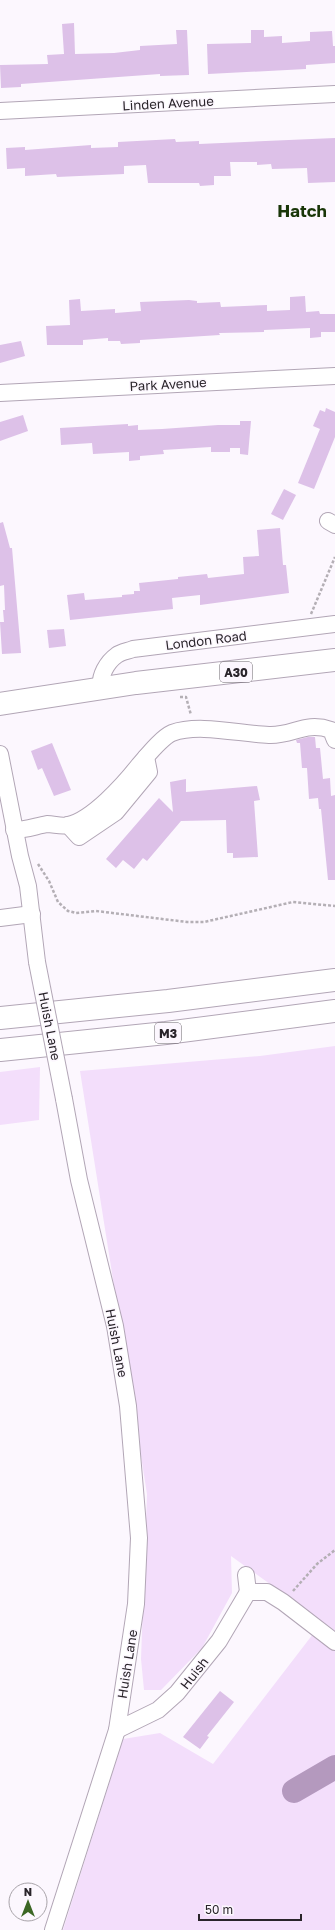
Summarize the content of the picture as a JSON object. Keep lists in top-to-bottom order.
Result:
{
  "streets": {
    "main road": ["A30", "M3"],
    "street": [
      "Linden Avenue",
      "Park Avenue",
      "London Road",
      "Huish Lane",
      "Huish"
    ]
  },
  "crossings": [
    ["London Road", "A30"],
    ["Huish Lane", "Huish"]
  ],
  "districts": ["Hatch"],
  "scale_bar": "50 m",
  "north": "top"
}
